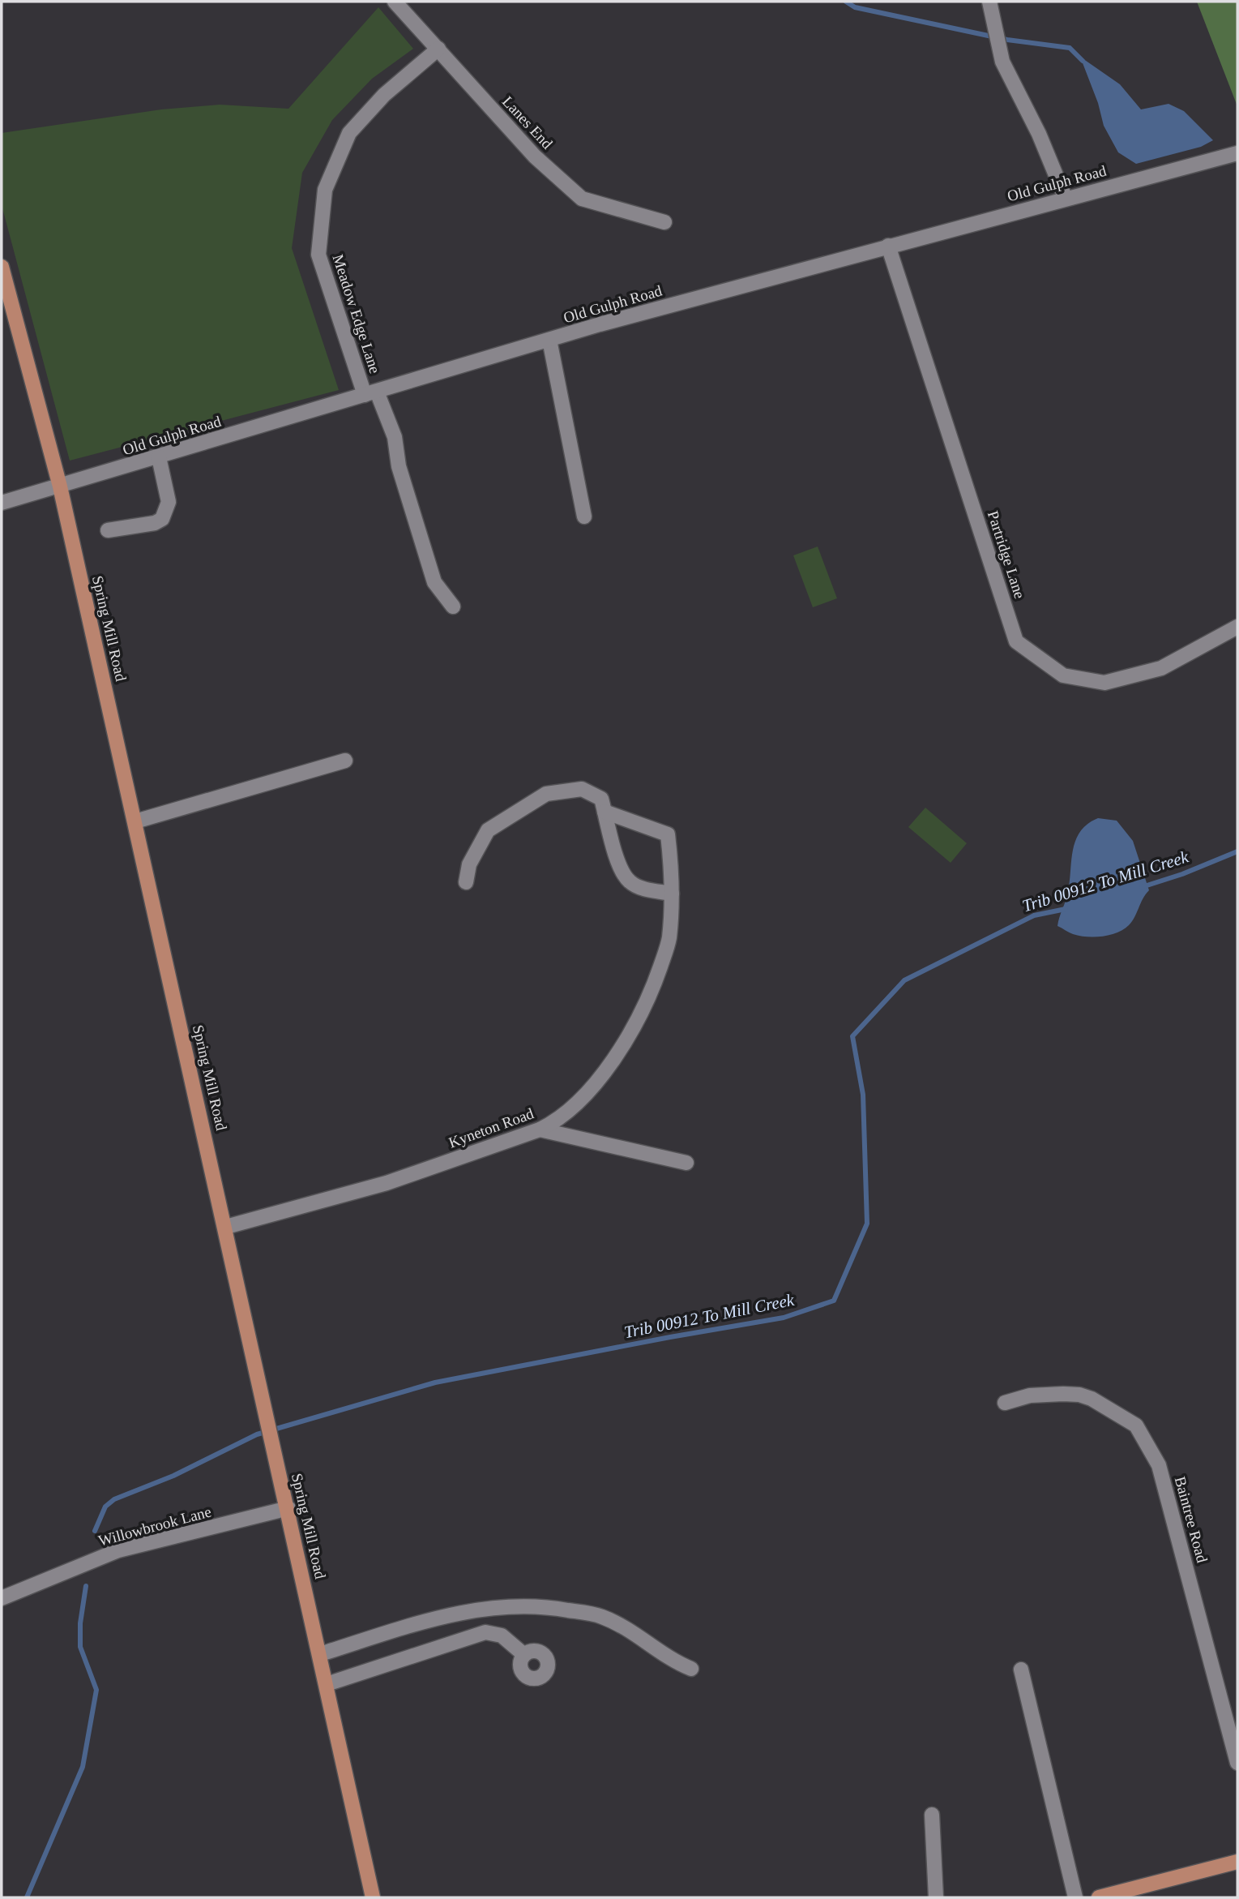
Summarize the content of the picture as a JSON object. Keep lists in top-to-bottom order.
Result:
{
  "streets": {
    "main road": ["Spring Mill Road"],
    "street": [
      "Lanes End",
      "Old Gulph Road",
      "Meadow Edge Lane",
      "Partridge Lane",
      "Kyneton Road",
      "Baintree Road",
      "Willowbrook Lane"
    ]
  },
  "crossings": [
    ["Lanes End", "Meadow Edge Lane"],
    ["Old Gulph Road", "Meadow Edge Lane"],
    ["Old Gulph Road", "Partridge Lane"],
    ["Old Gulph Road", "Spring Mill Road"],
    ["Spring Mill Road", "Kyneton Road"],
    ["Spring Mill Road", "Willowbrook Lane"]
  ],
  "water": ["Trib 00912 To Mill Creek"]
}
